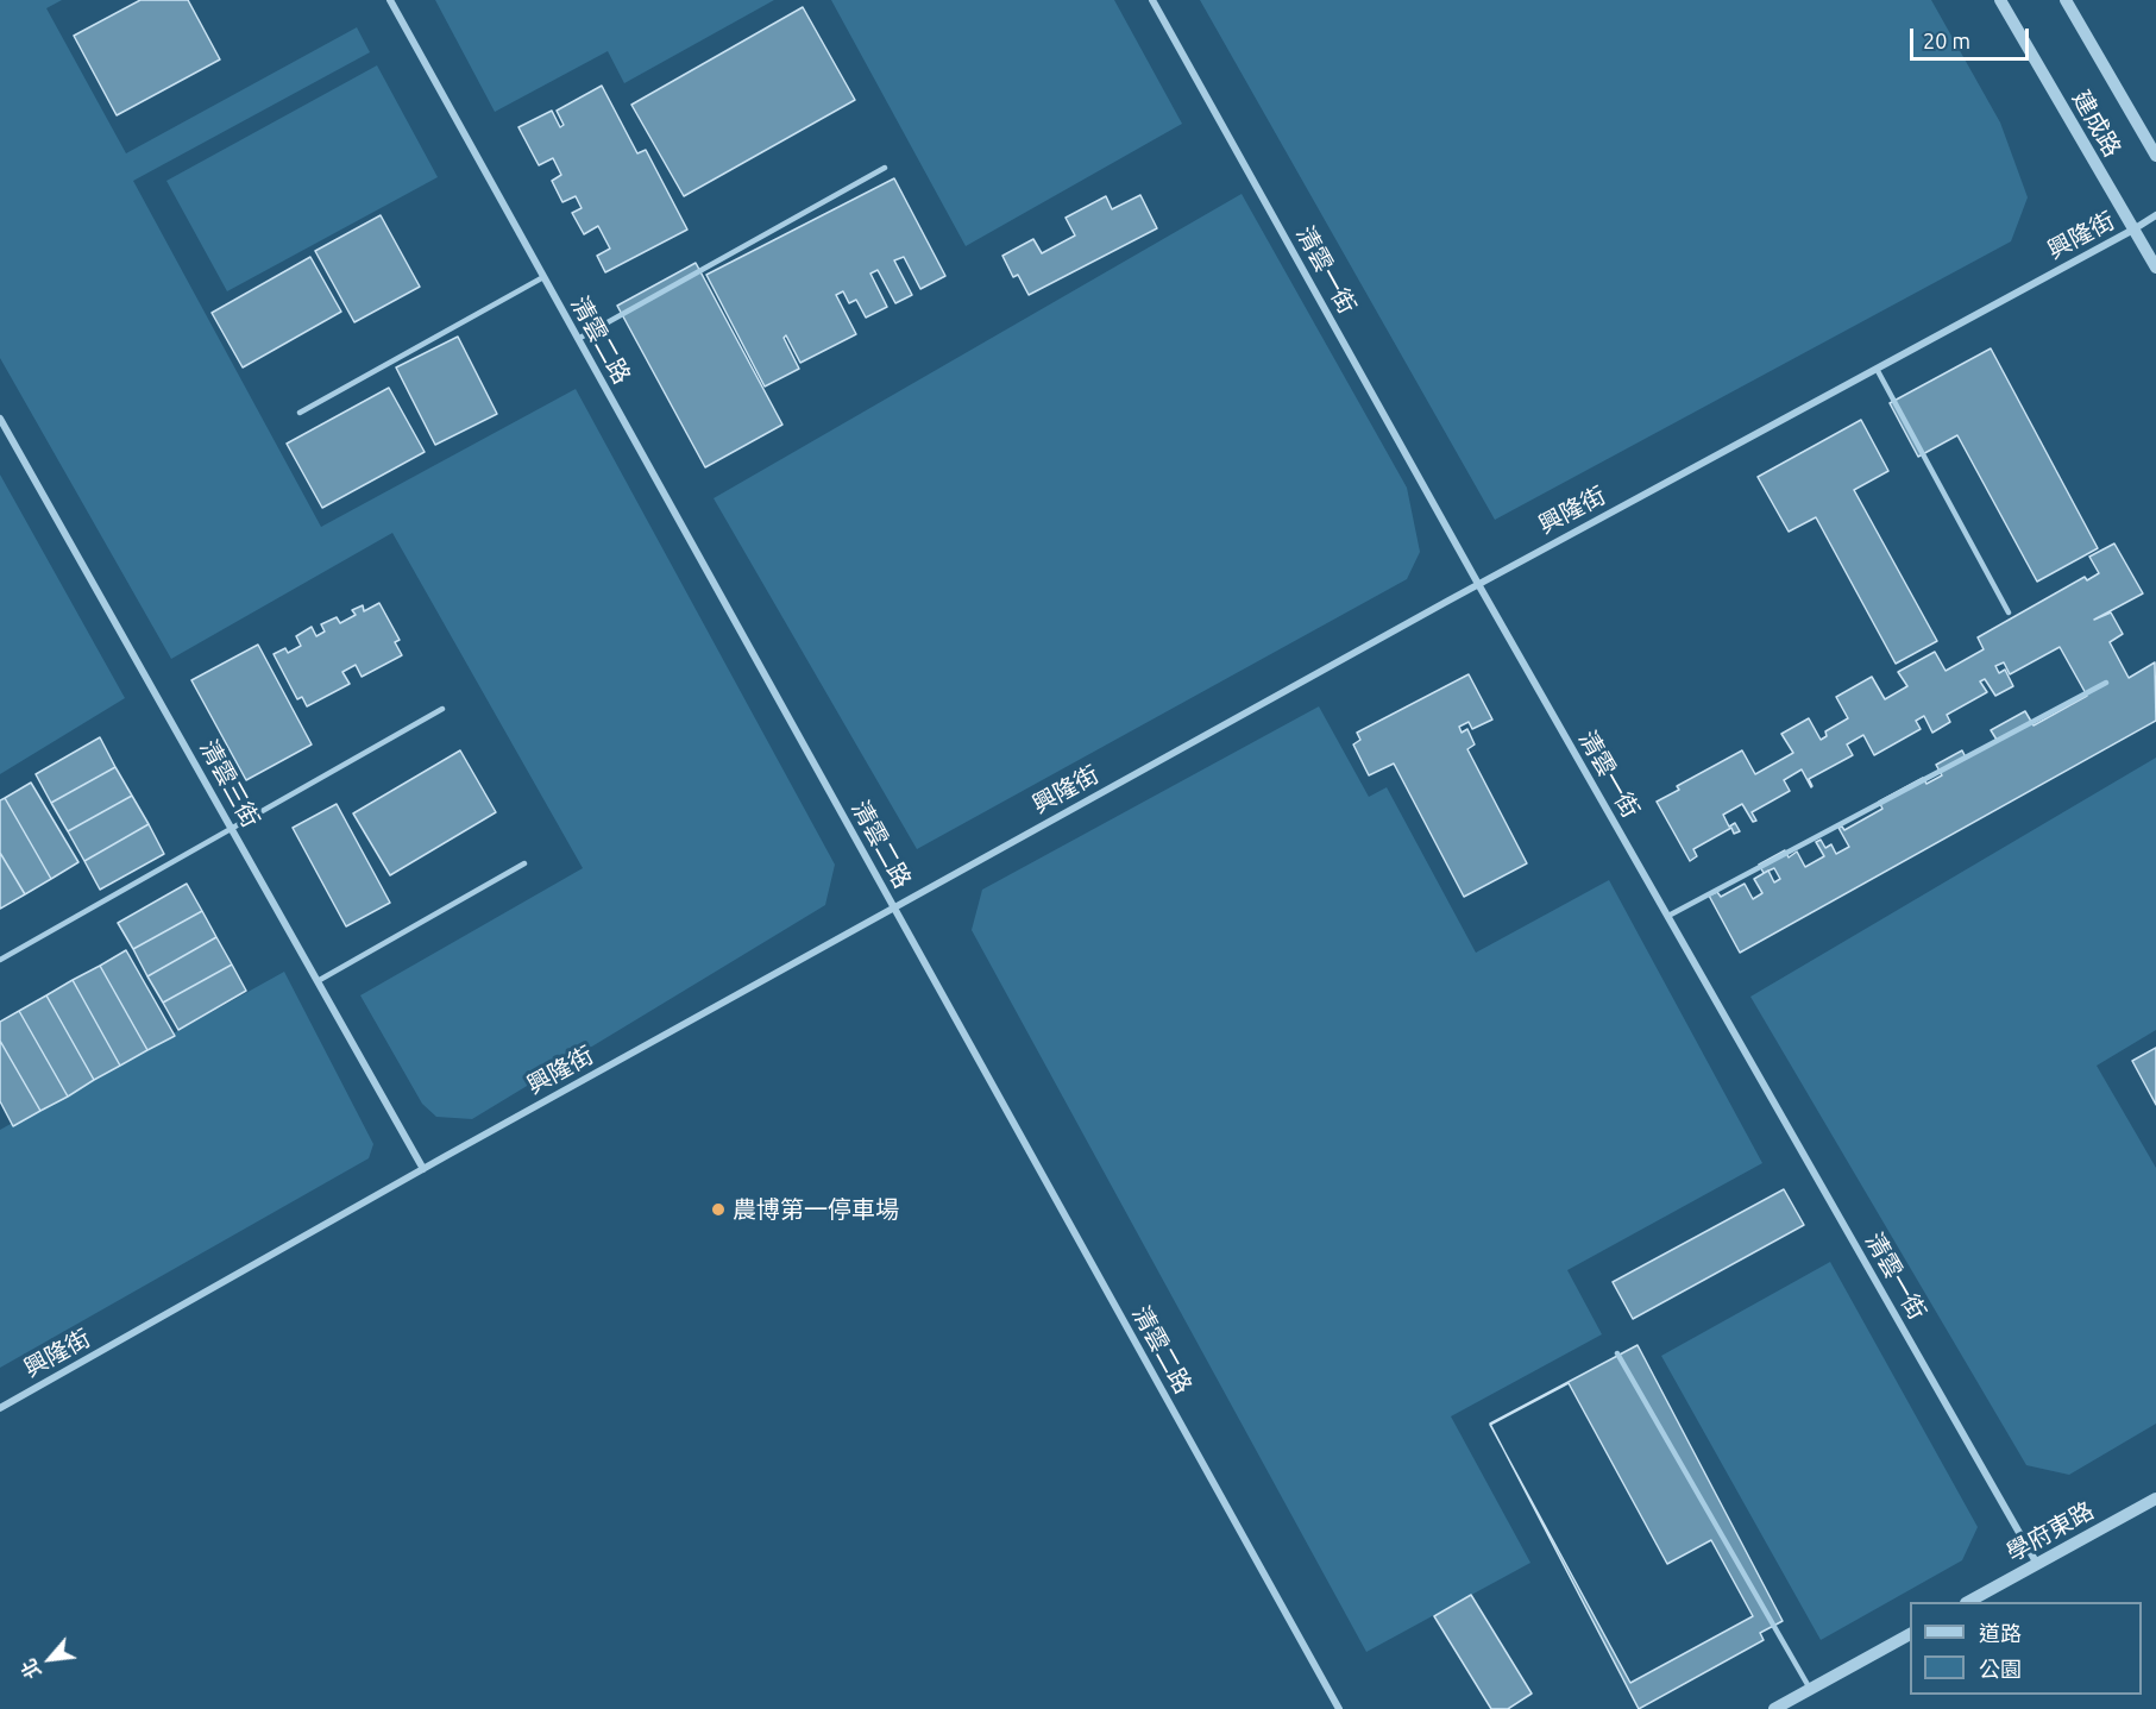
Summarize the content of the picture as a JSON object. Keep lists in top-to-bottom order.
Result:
{
  "streets": {
    "street": [
      "建成路",
      "興隆街",
      "清雲一街",
      "清雲二路",
      "清雲三街",
      "學府東路"
    ]
  },
  "crossings": [
    ["建成路", "興隆街"],
    ["興隆街", "清雲一街"],
    ["興隆街", "清雲二路"],
    ["興隆街", "清雲三街"],
    ["清雲一街", "學府東路"]
  ],
  "places": ["農博第一停車場"],
  "legend": ["道路", "公園"],
  "scale_bar": "20 m",
  "north": "bottom left"
}
